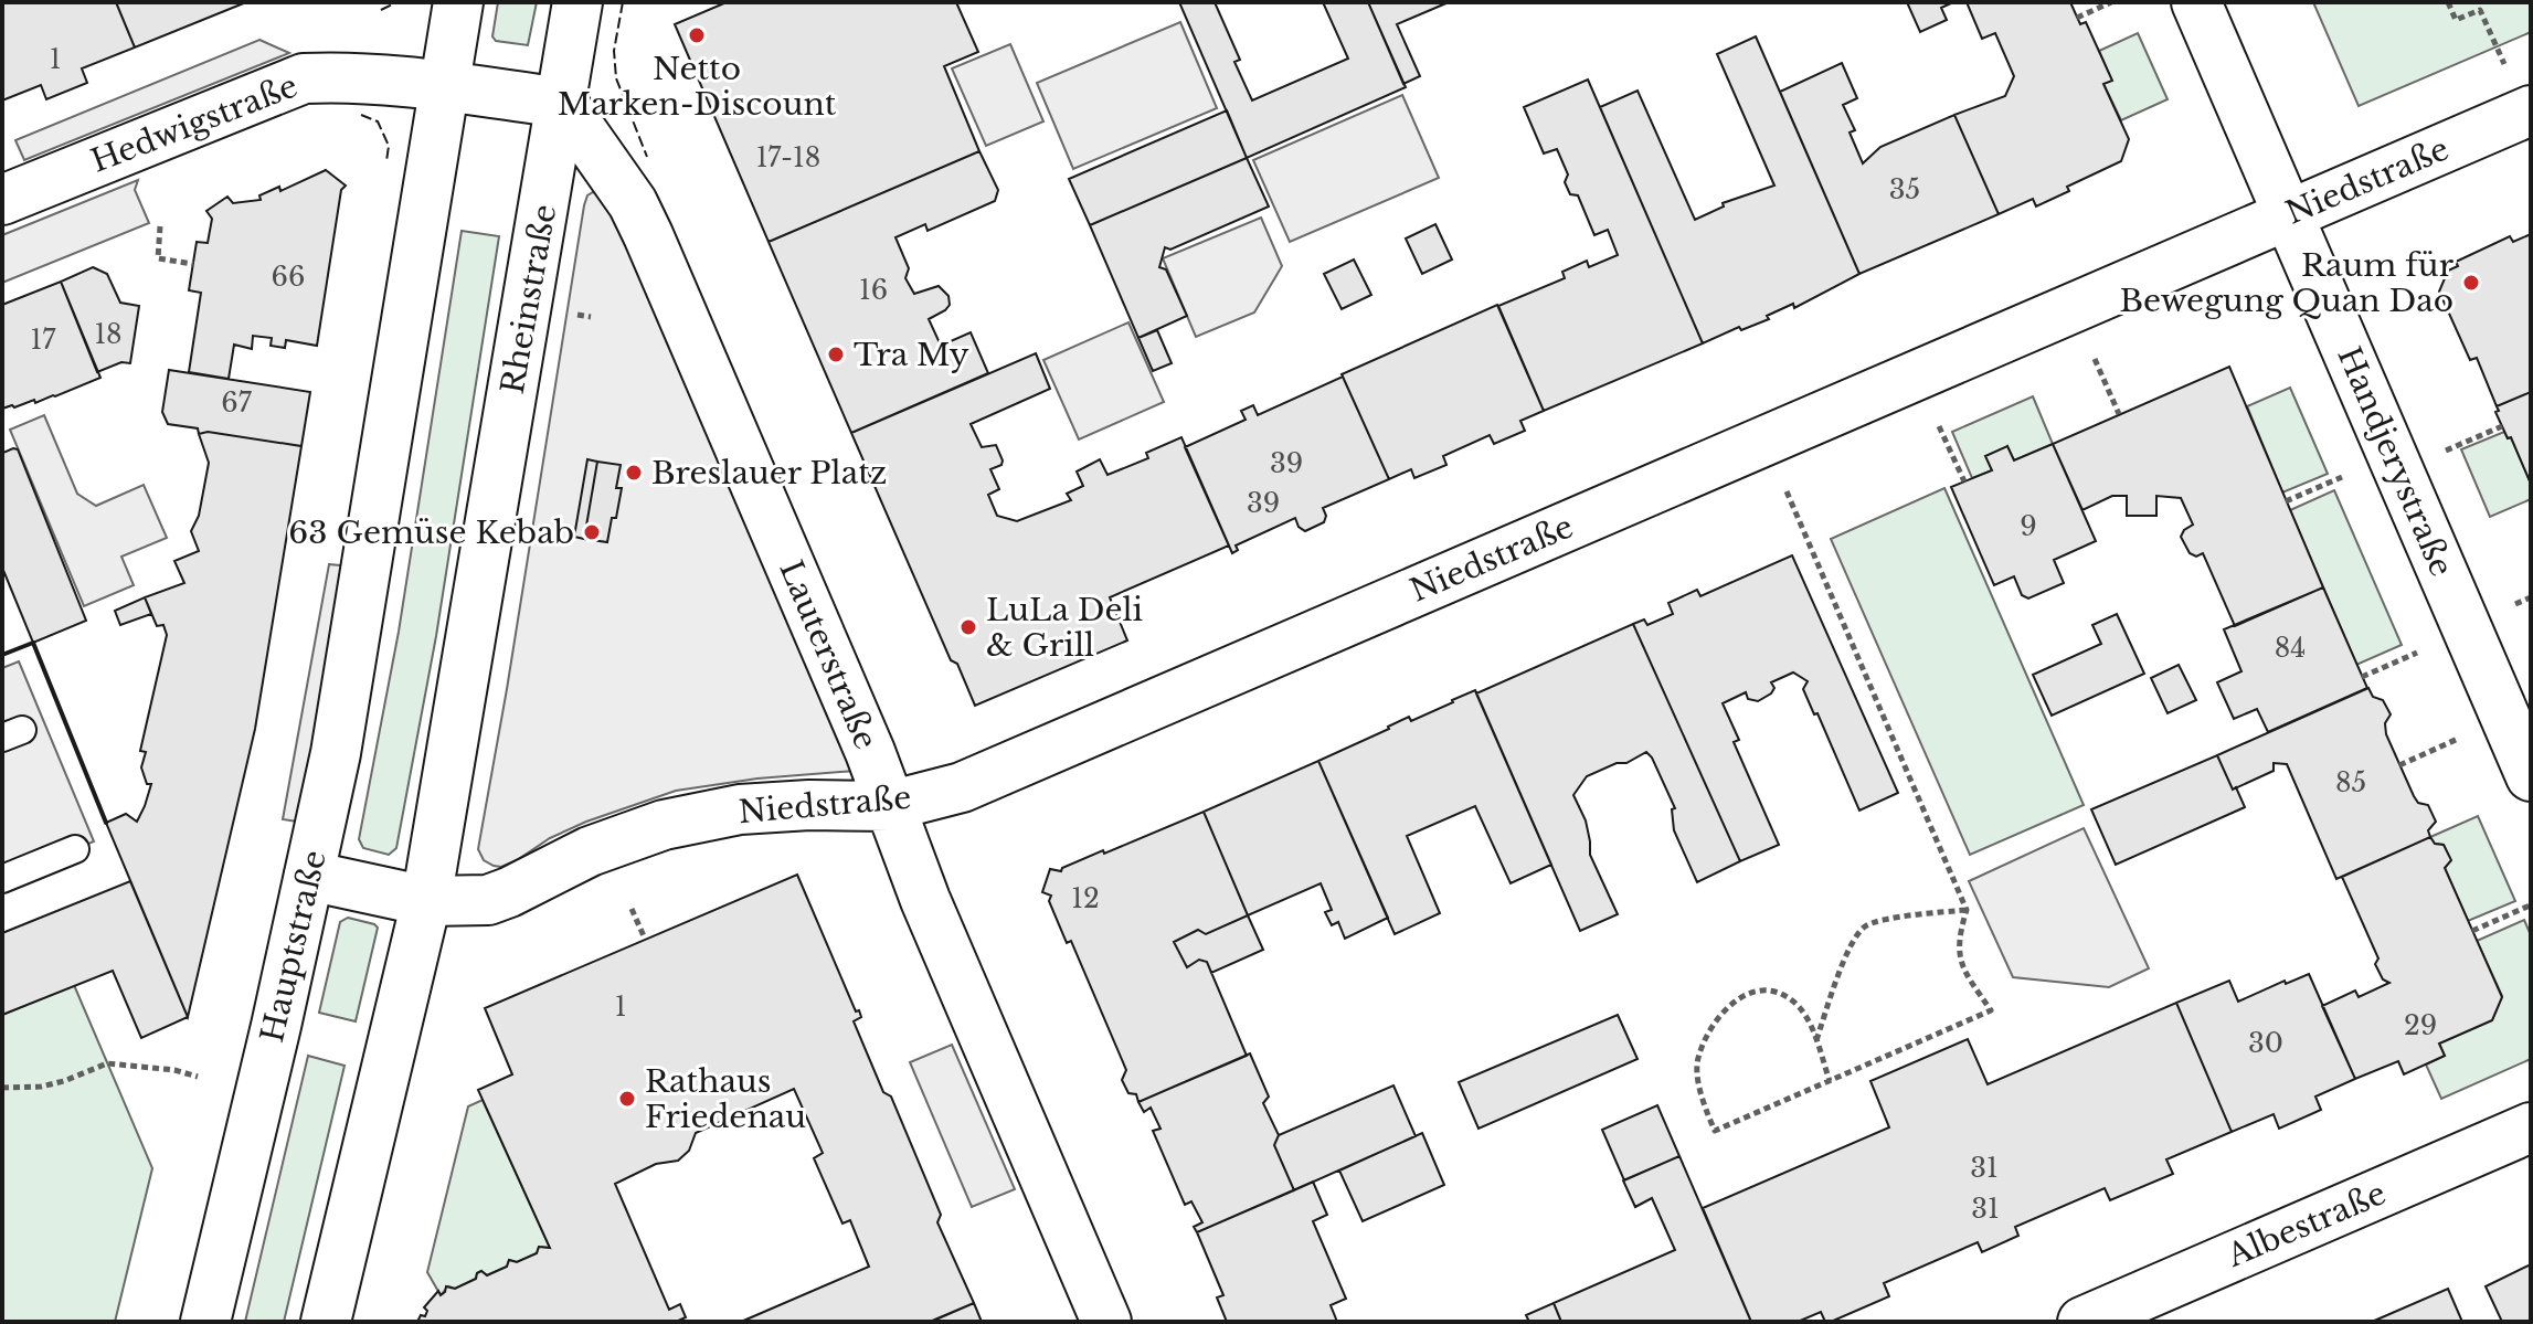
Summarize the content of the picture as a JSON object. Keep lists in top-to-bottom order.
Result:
{
  "streets": {
    "street": [
      "Hedwigstraße",
      "Niedstraße",
      "Rheinstraße",
      "Handjerystraße",
      "Lauterstraße",
      "Hauptstraße",
      "Albestraße"
    ]
  },
  "crossings": [
    ["Hedwigstraße", "Rheinstraße"],
    ["Hedwigstraße", "Lauterstraße"],
    ["Hedwigstraße", "Hauptstraße"],
    ["Niedstraße", "Rheinstraße"],
    ["Niedstraße", "Handjerystraße"],
    ["Niedstraße", "Lauterstraße"],
    ["Niedstraße", "Hauptstraße"],
    ["Rheinstraße", "Lauterstraße"]
  ],
  "places": [
    "Netto Marken-Discount",
    "Raum für Bewegung Quan Dao",
    "Tra My",
    "Breslauer Platz",
    "63 Gemüse Kebab",
    "LuLa Deli & Grill",
    "Rathaus Friedenau"
  ],
  "house_numbers": [
    "1",
    "17-18",
    "35",
    "66",
    "16",
    "18",
    "17",
    "67",
    "39",
    "39",
    "9",
    "84",
    "85",
    "12",
    "1",
    "29",
    "30",
    "31",
    "31"
  ]
}
